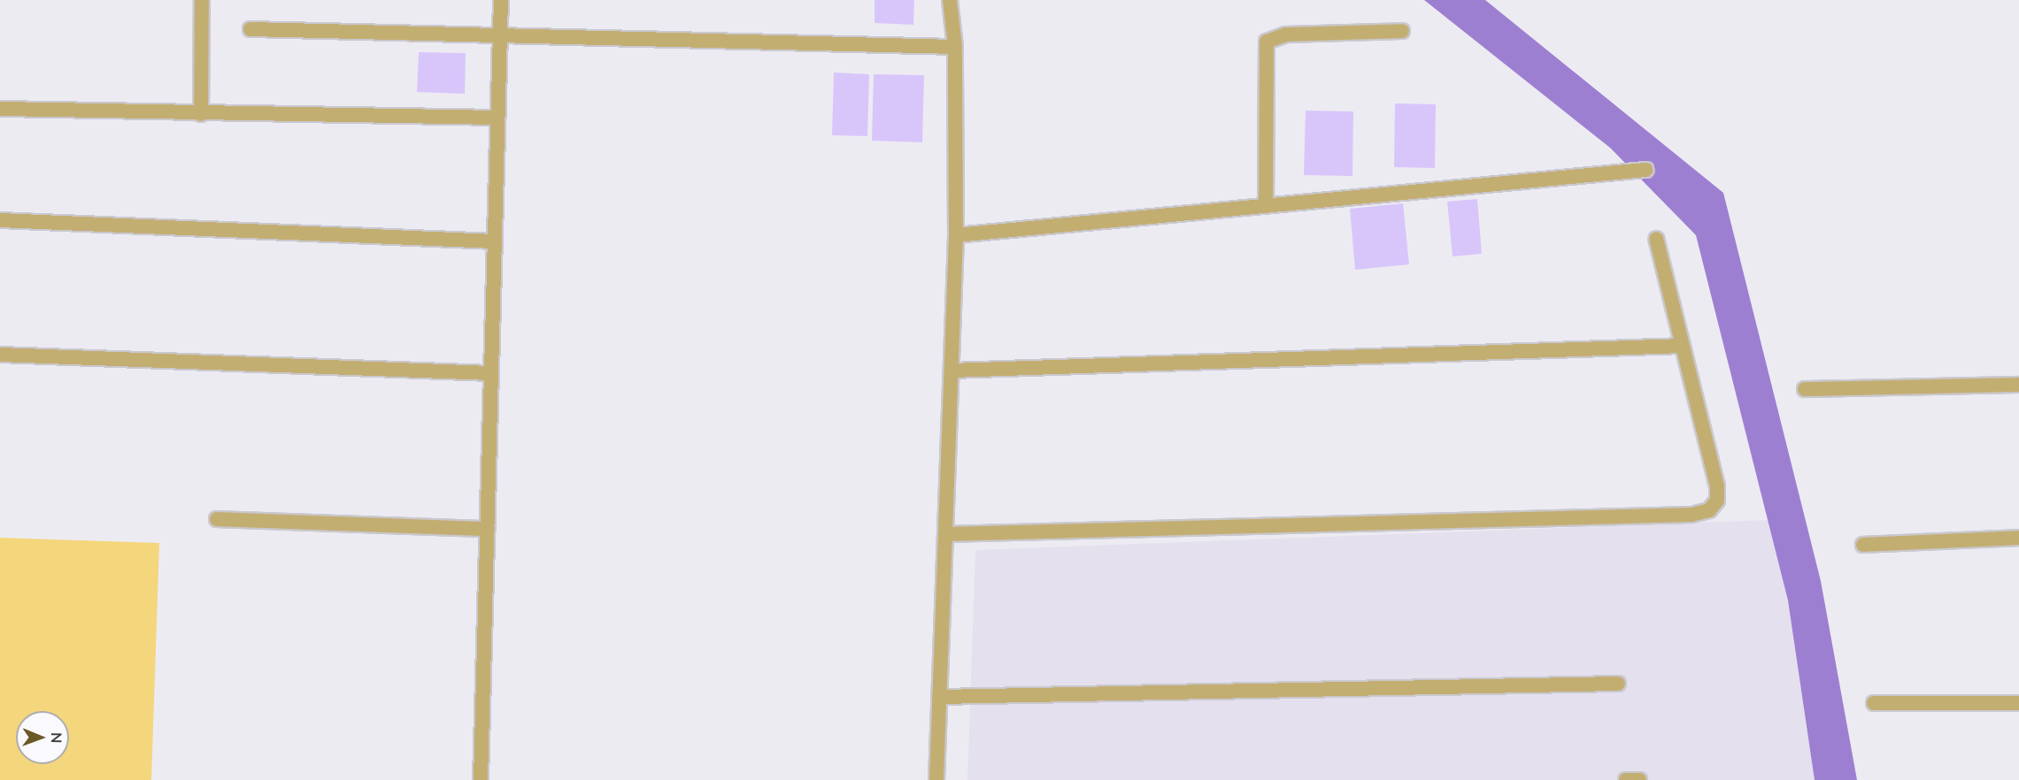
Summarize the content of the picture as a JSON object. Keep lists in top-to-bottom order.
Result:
{
  "north": "right"
}
